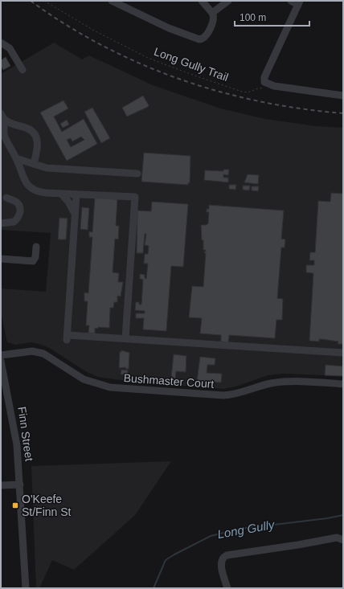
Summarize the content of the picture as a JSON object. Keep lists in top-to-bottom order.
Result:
{
  "streets": {
    "street": ["Bushmaster Court", "Finn Street"],
    "path": ["Long Gully Trail"]
  },
  "water": ["Long Gully"],
  "places": {
    "transit": ["O'Keefe St/Finn St"]
  },
  "scale_bar": "100 m"
}
